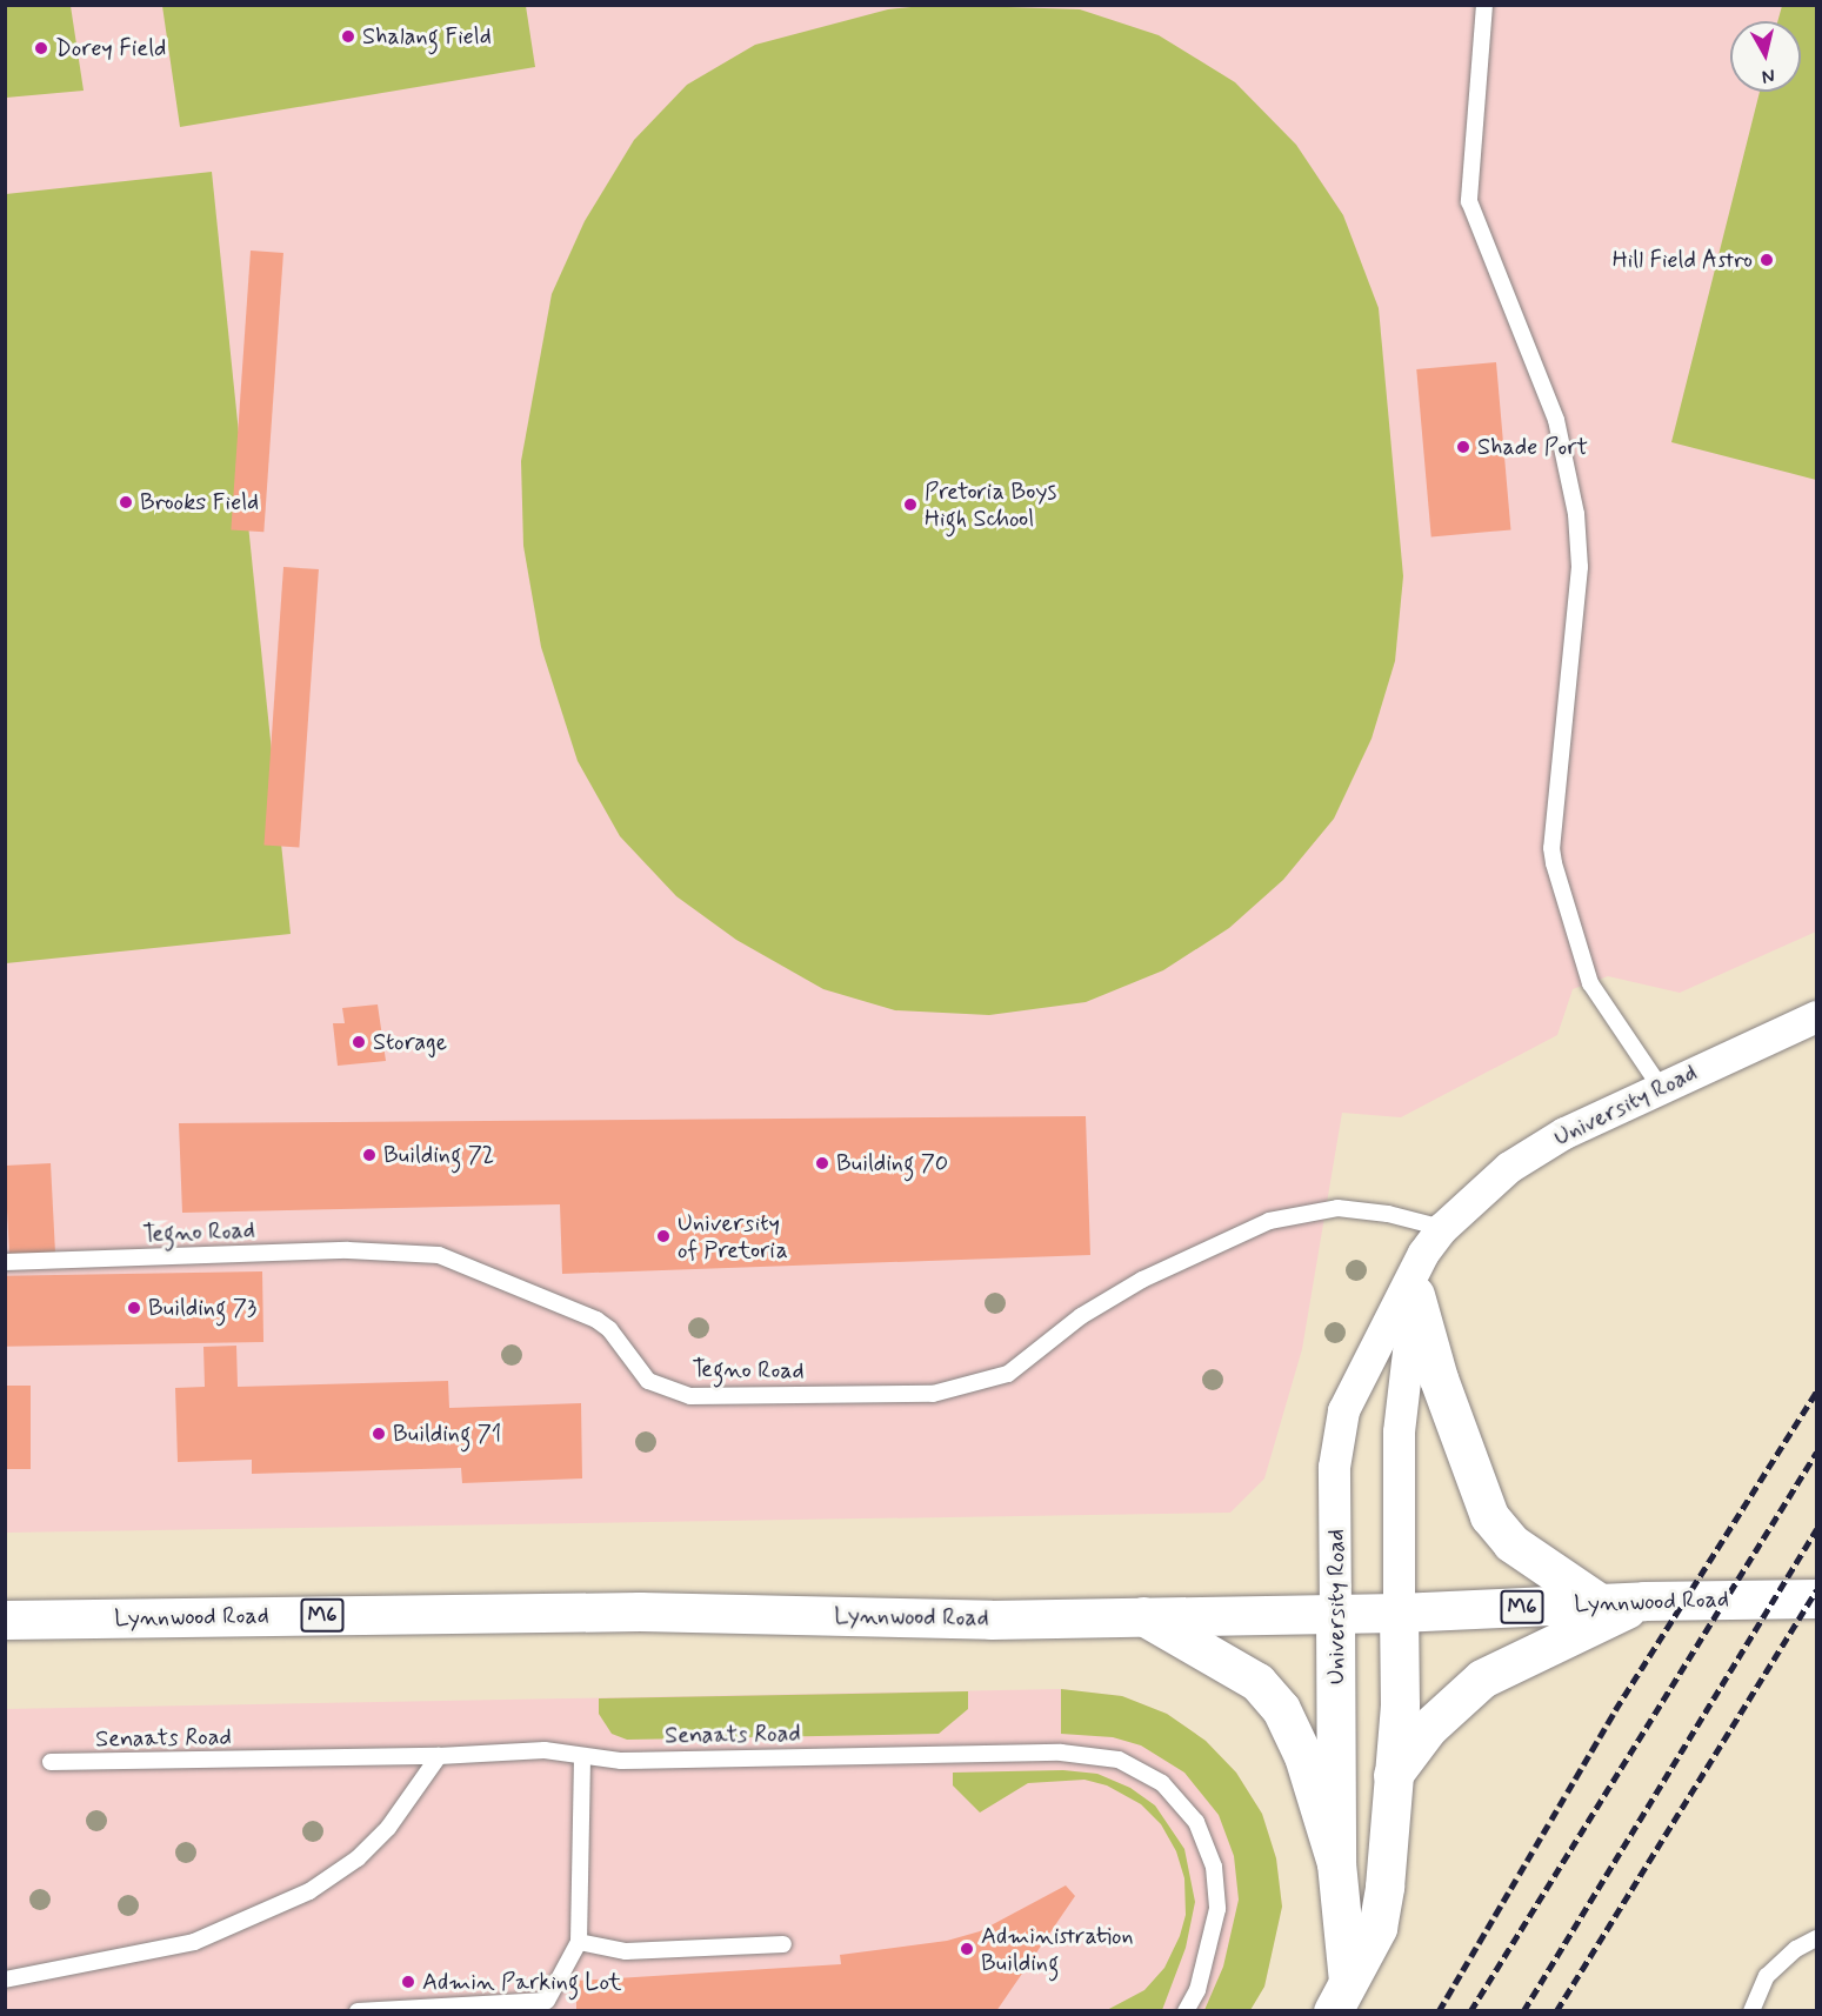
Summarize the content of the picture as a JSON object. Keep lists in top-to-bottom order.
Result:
{
  "streets": {
    "main road": ["University Road", "Lynnwood Road", "M6"],
    "lane": ["Tegno Road", "Senaats Road"]
  },
  "crossings": [
    ["University Road", "Tegno Road"],
    ["University Road", "Lynnwood Road"]
  ],
  "places": [
    "Shalang Field",
    "Dorey Field",
    "Hill Field Astro",
    "Shade Port",
    "Brooks Field",
    "Pretoria Boys High School",
    "Storage",
    "Building 72",
    "Building 70",
    "University of Pretoria",
    "Building 73",
    "Building 71",
    "Administration Building",
    "Admin Parking Lot"
  ],
  "north": "bottom"
}
